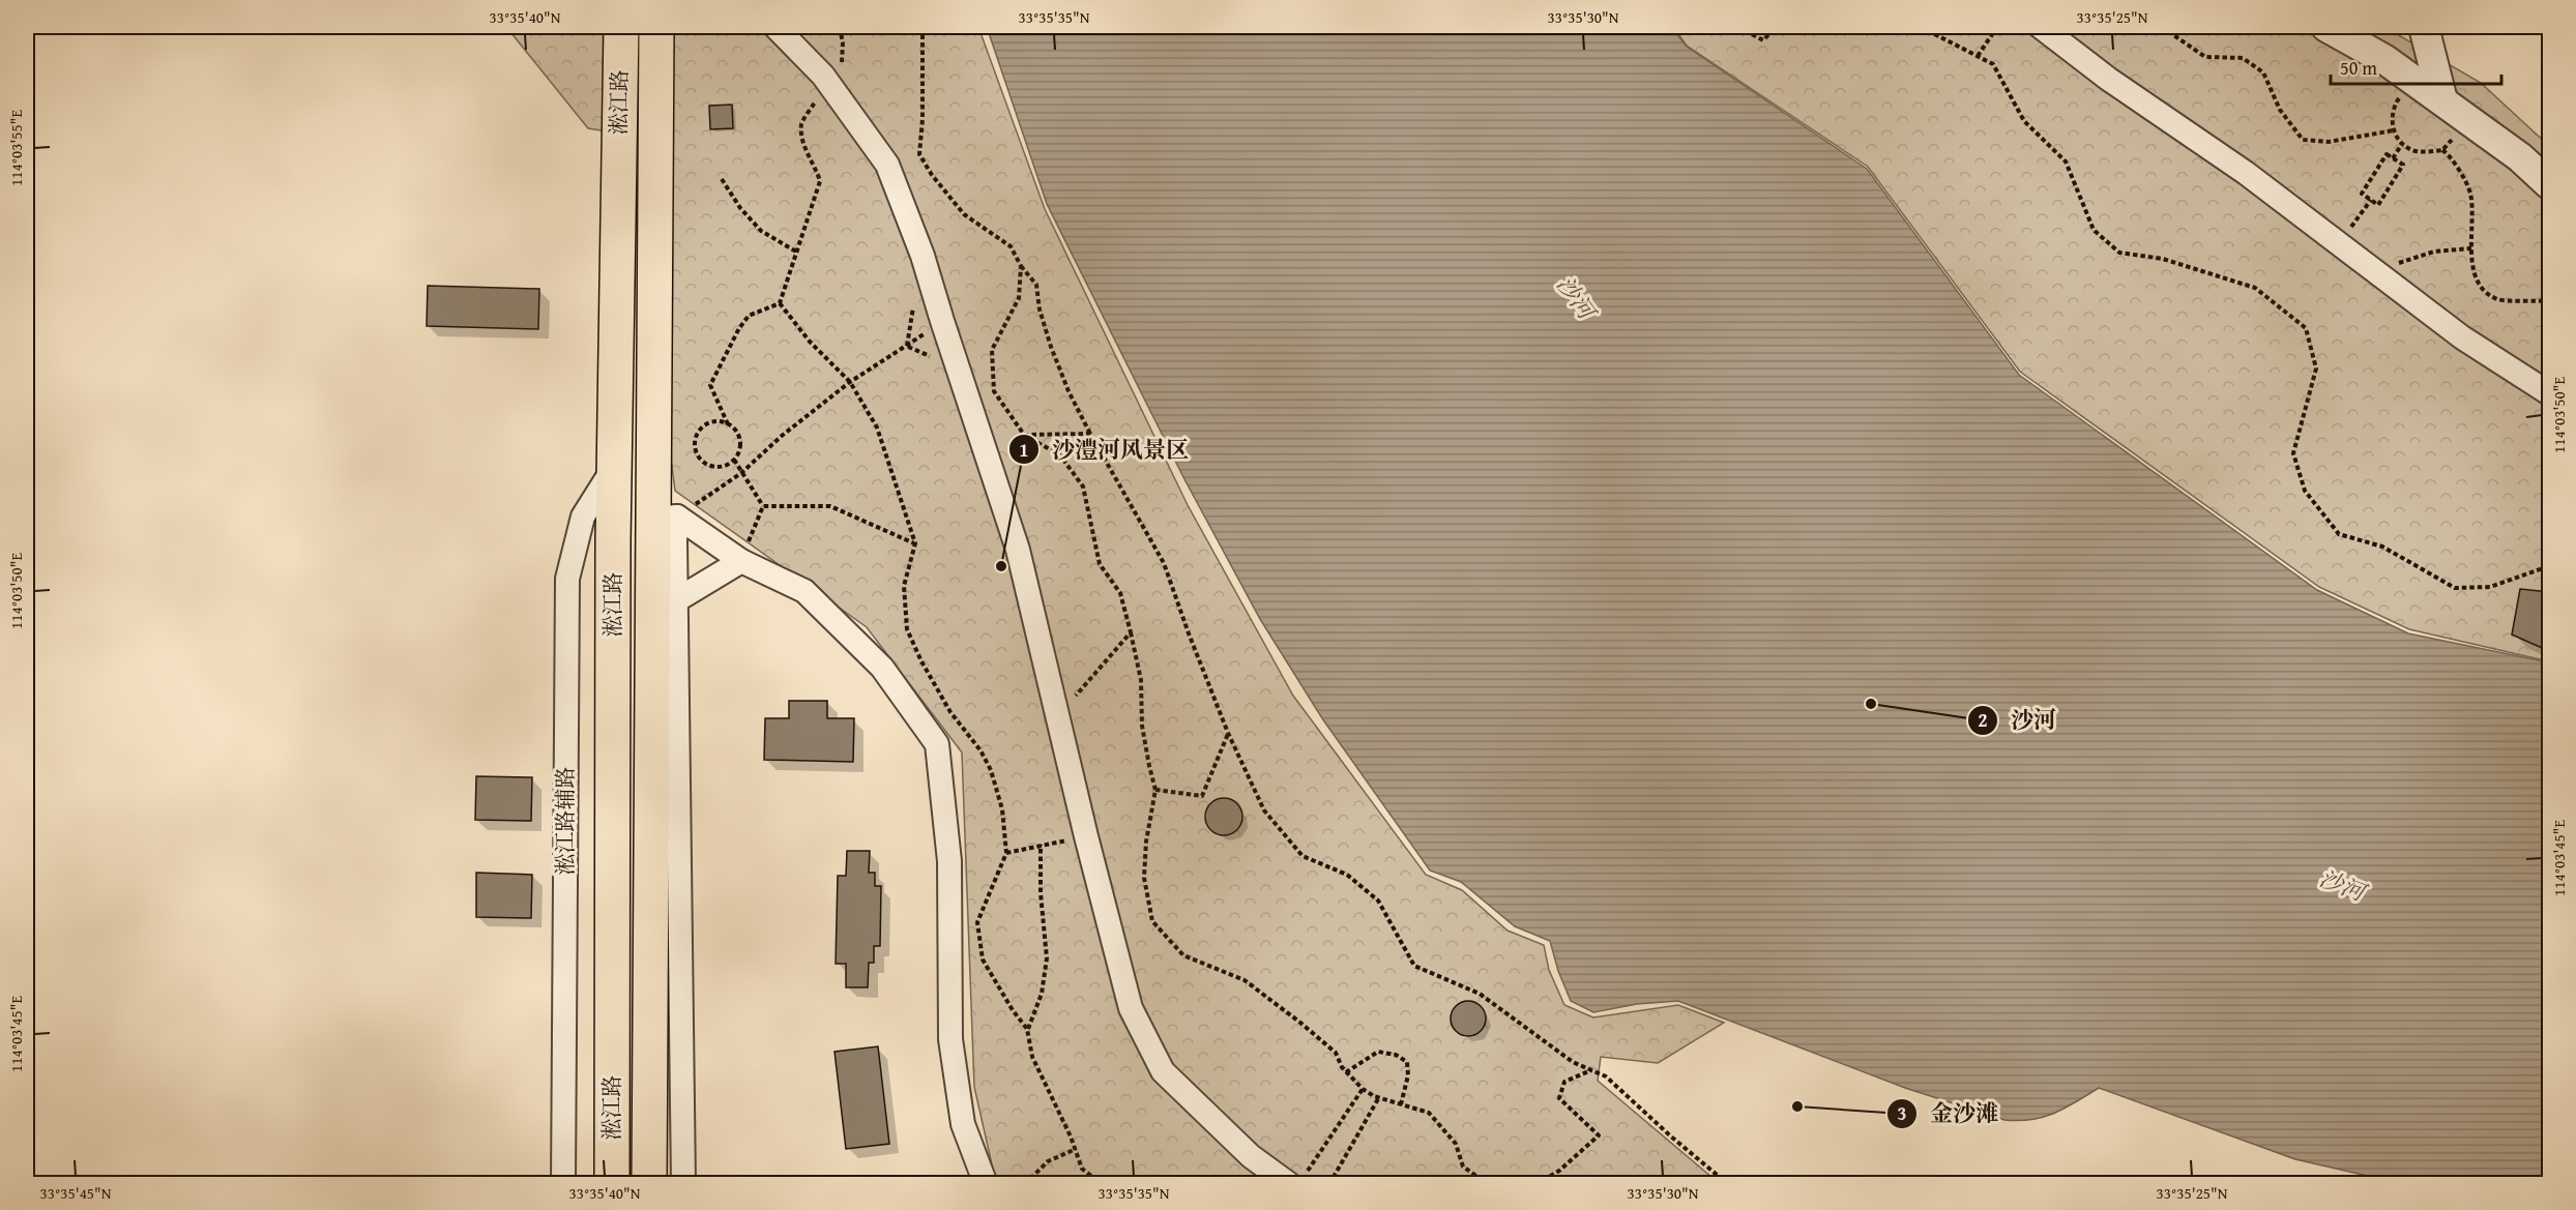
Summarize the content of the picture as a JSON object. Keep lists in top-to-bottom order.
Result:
{
  "streets": {
    "main road": ["淞江路"],
    "street": ["淞江路辅路"]
  },
  "crossings": [
    ["淞江路", "淞江路辅路"]
  ],
  "water": ["沙河"],
  "places": ["沙澧河风景区", "沙河", "金沙滩"],
  "scale_bar": "50 m",
  "coordinates": [
    "33°35'40\"N",
    "33°35'35\"N",
    "33°35'30\"N",
    "33°35'25\"N",
    "114°03'55\"E",
    "114°03'50\"E",
    "114°03'45\"E",
    "33°35'45\"N"
  ]
}
